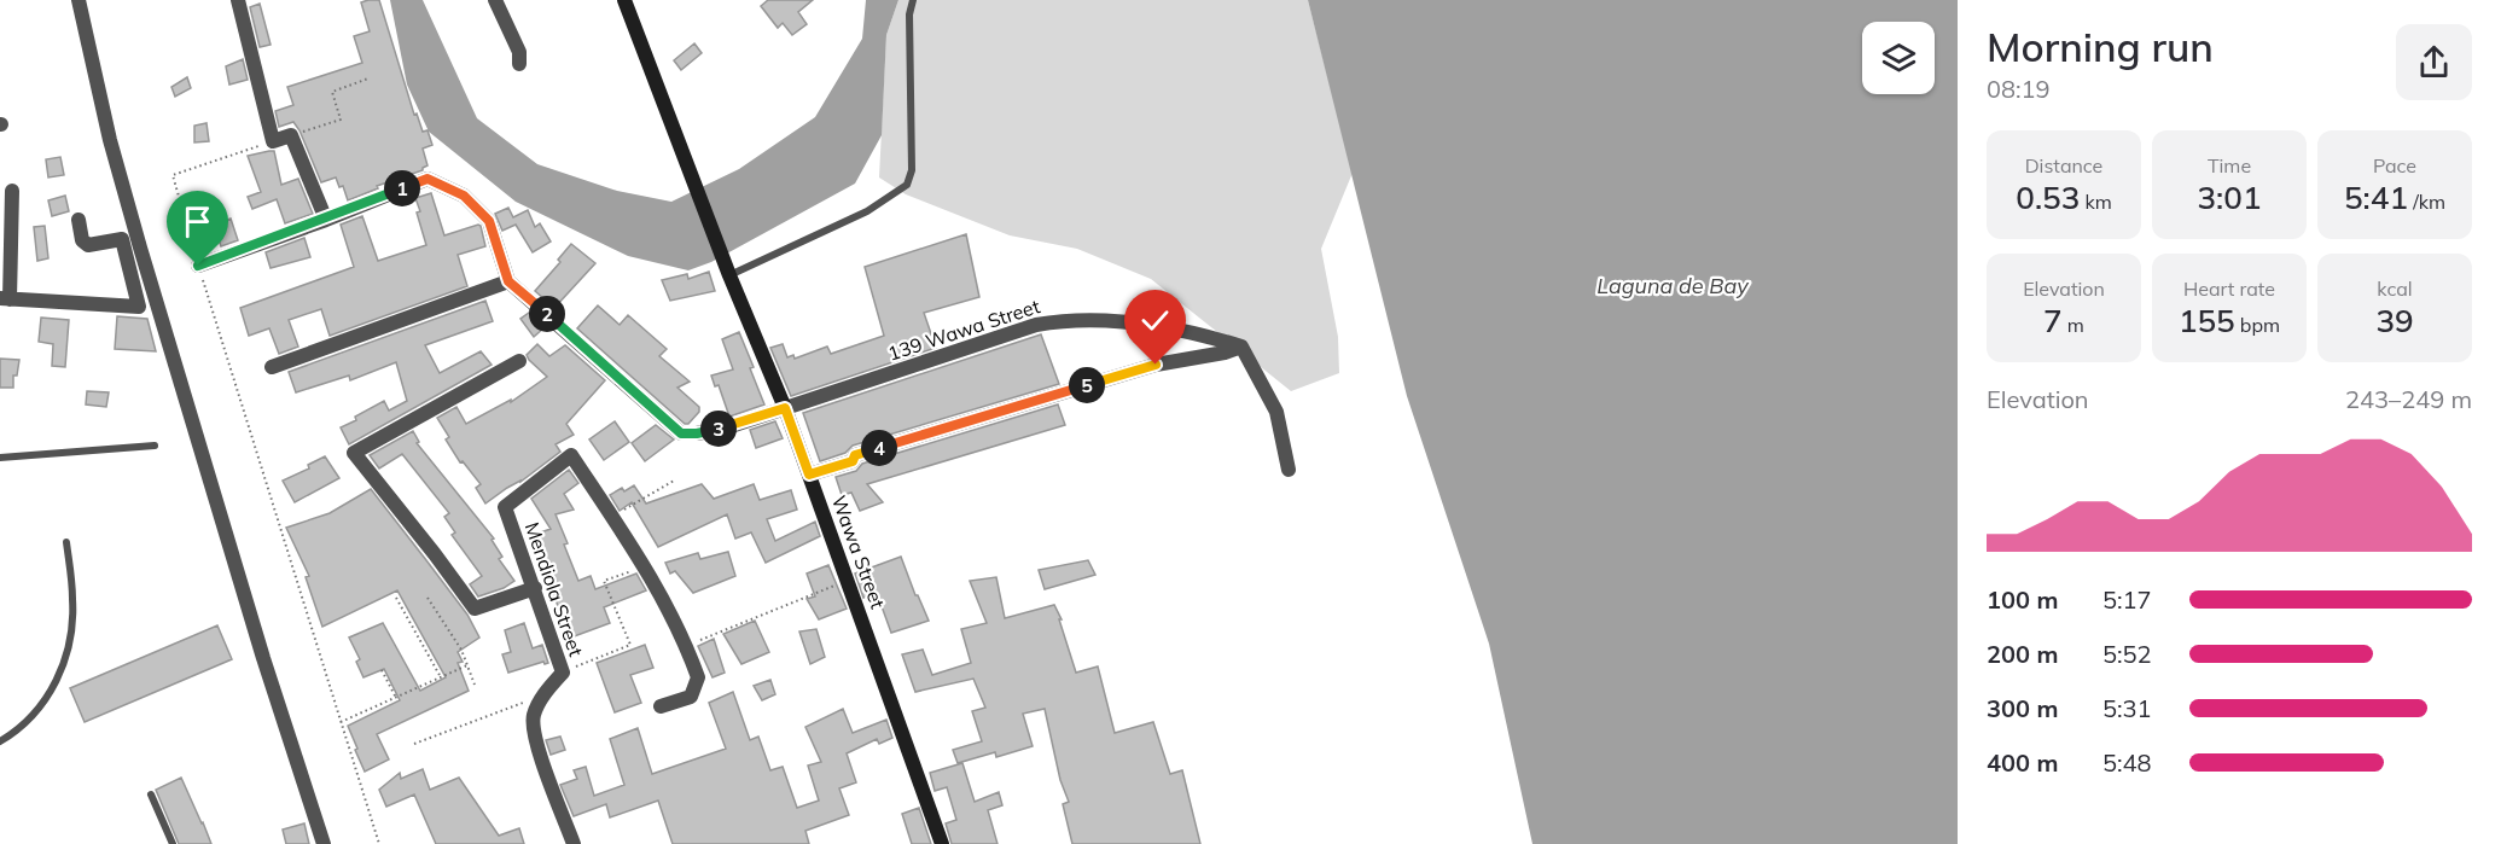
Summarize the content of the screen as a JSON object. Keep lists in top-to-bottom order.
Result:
{
  "streets": {
    "main road": ["Wawa Street"],
    "street": ["139 Wawa Street", "Mendiola Street"]
  },
  "crossings": [
    ["139 Wawa Street", "Wawa Street"]
  ],
  "water": ["Laguna de Bay"],
  "page": {
    "heading": ["Morning run", "08:19"],
    "stats": [
      ["Distance", "0.53 km"],
      ["Time", "3:01"],
      ["Pace", "5:41 /km"],
      ["Elevation", "7 m"],
      ["Heart rate", "155 bpm"],
      ["kcal", "39"]
    ],
    "pins": [
      "1",
      "2",
      "5",
      "3",
      "4"
    ],
    "chart": ["Elevation", "243–249 m"],
    "list": [
      {
        "name": "100 m",
        "note": "5:17"
      },
      {
        "name": "200 m",
        "note": "5:52"
      },
      {
        "name": "300 m",
        "note": "5:31"
      },
      {
        "name": "400 m",
        "note": "5:48"
      }
    ]
  }
}
